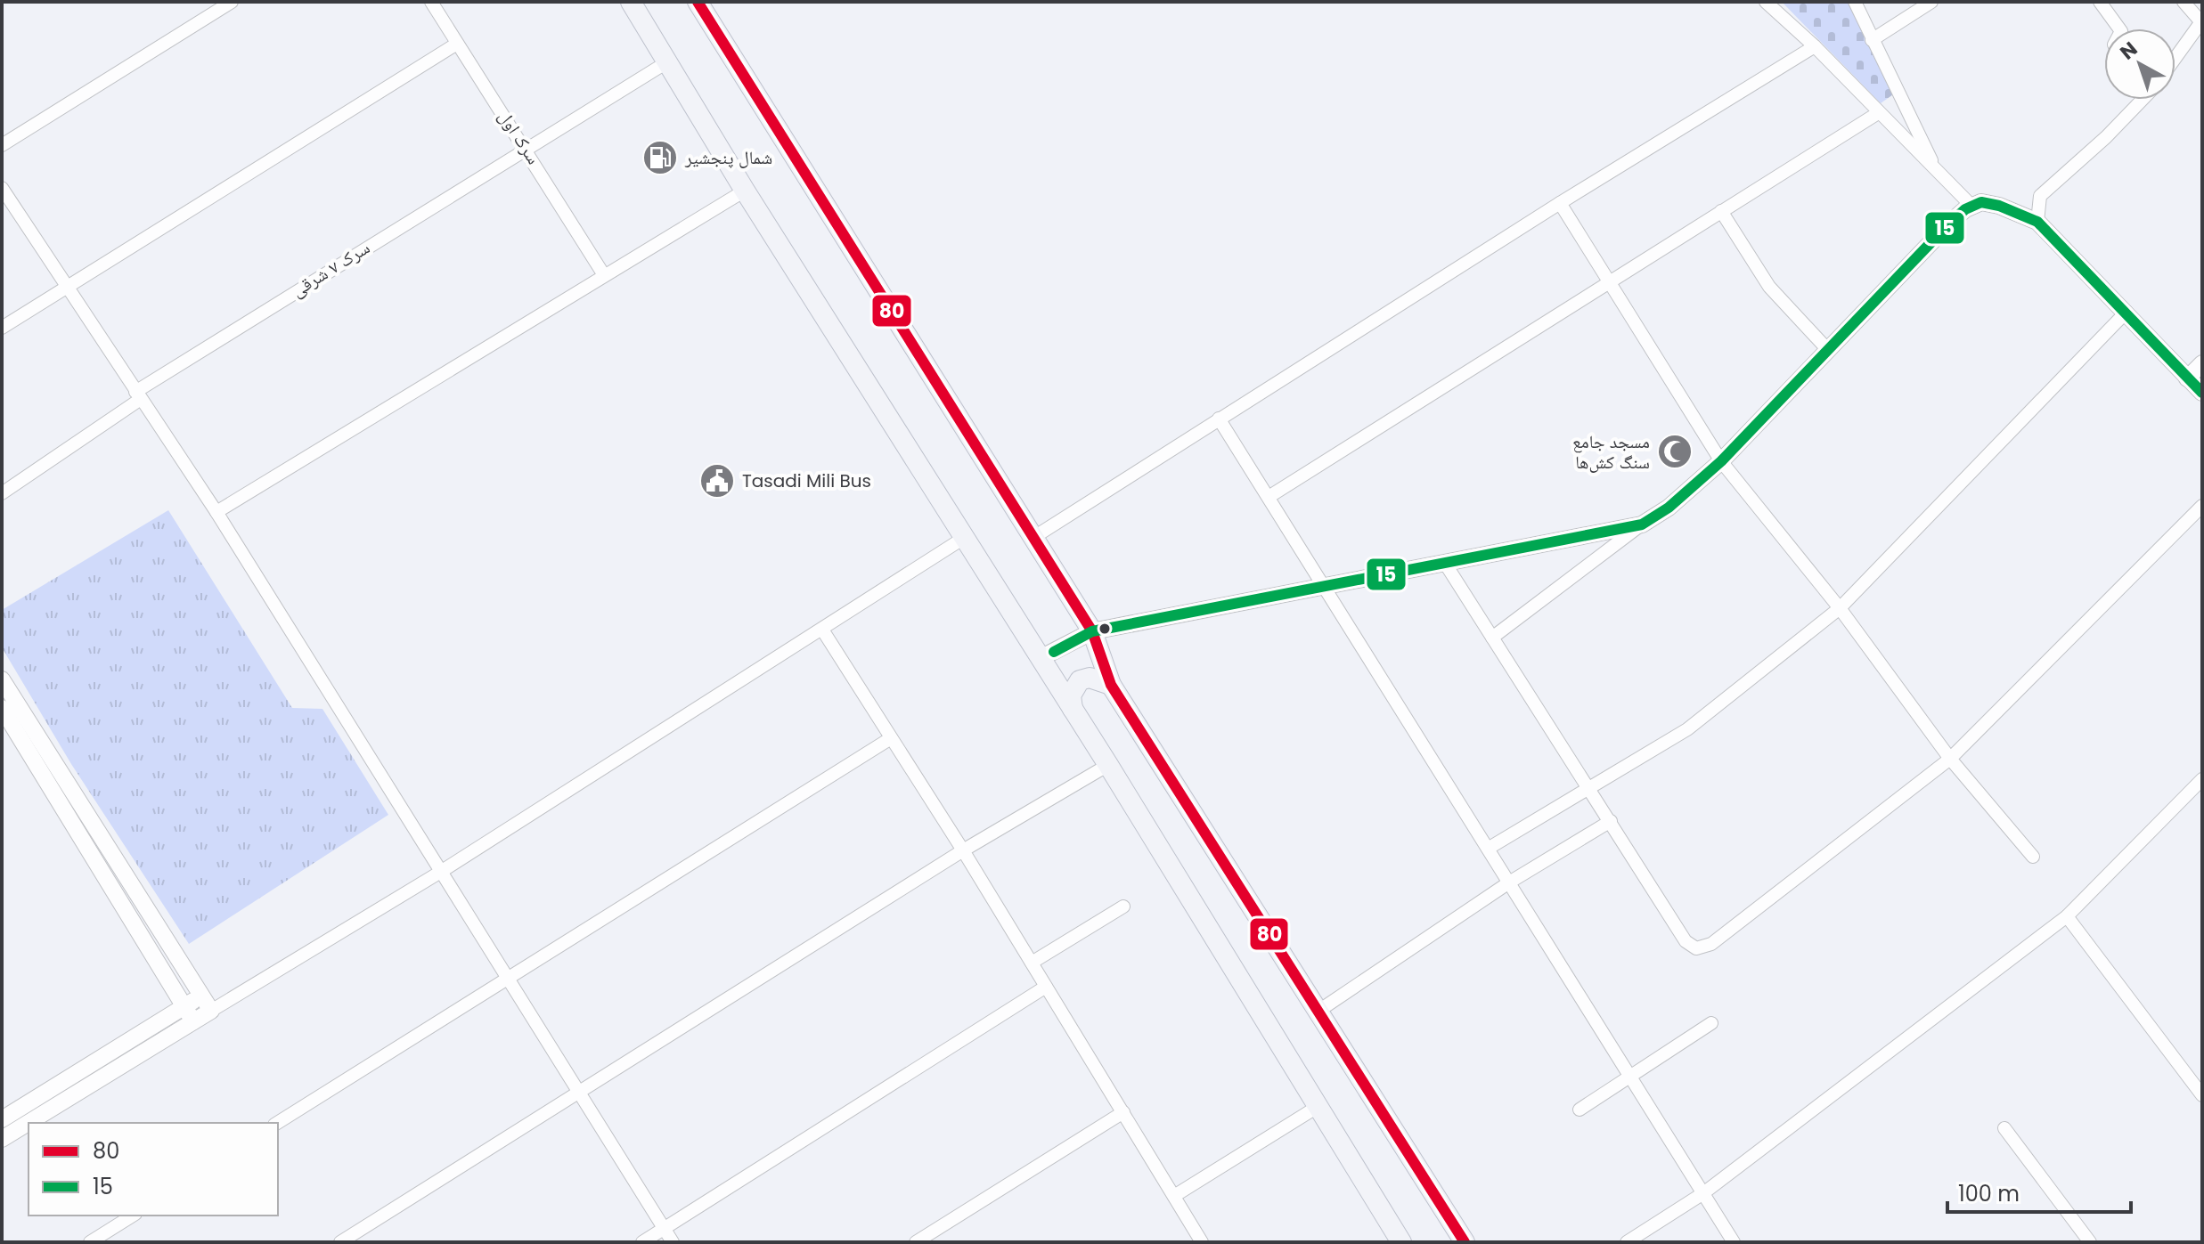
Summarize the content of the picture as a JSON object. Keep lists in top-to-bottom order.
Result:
{
  "streets": {
    "street": ["سرک‌ اول", "سرک ۷ شرقی"]
  },
  "crossings": [
    ["سرک‌ اول", "سرک ۷ شرقی"]
  ],
  "places": {
    "fuel station": ["شمال پنجشیر"],
    "mosque": ["مسجد جامع سنگ کش‌ها"],
    "public building": ["Tasadi Mili Bus"]
  },
  "lines": ["transit line 80", "transit line 15"],
  "legend": ["80", "15"],
  "scale_bar": "100 m",
  "north": "top left"
}
